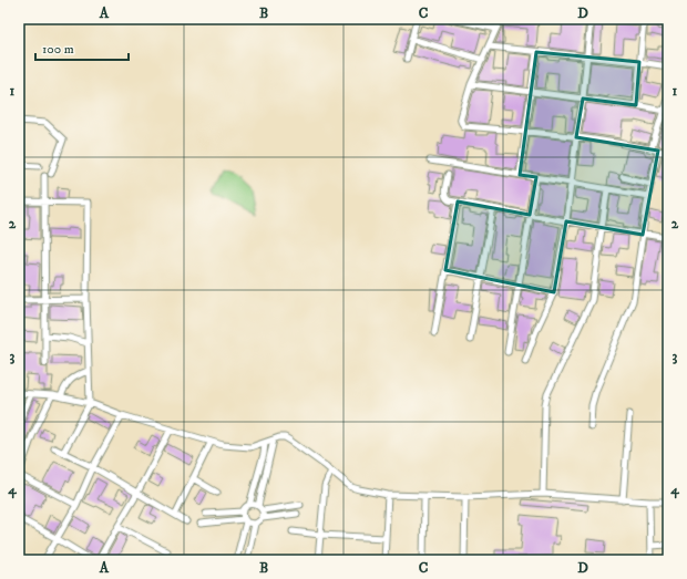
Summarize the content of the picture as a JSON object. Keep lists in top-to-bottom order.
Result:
{
  "scale_bar": "100 m",
  "grid": {
    "columns": [
      "A",
      "B",
      "C",
      "D"
    ],
    "rows": [
      "1",
      "2",
      "3",
      "4"
    ]
  }
}
